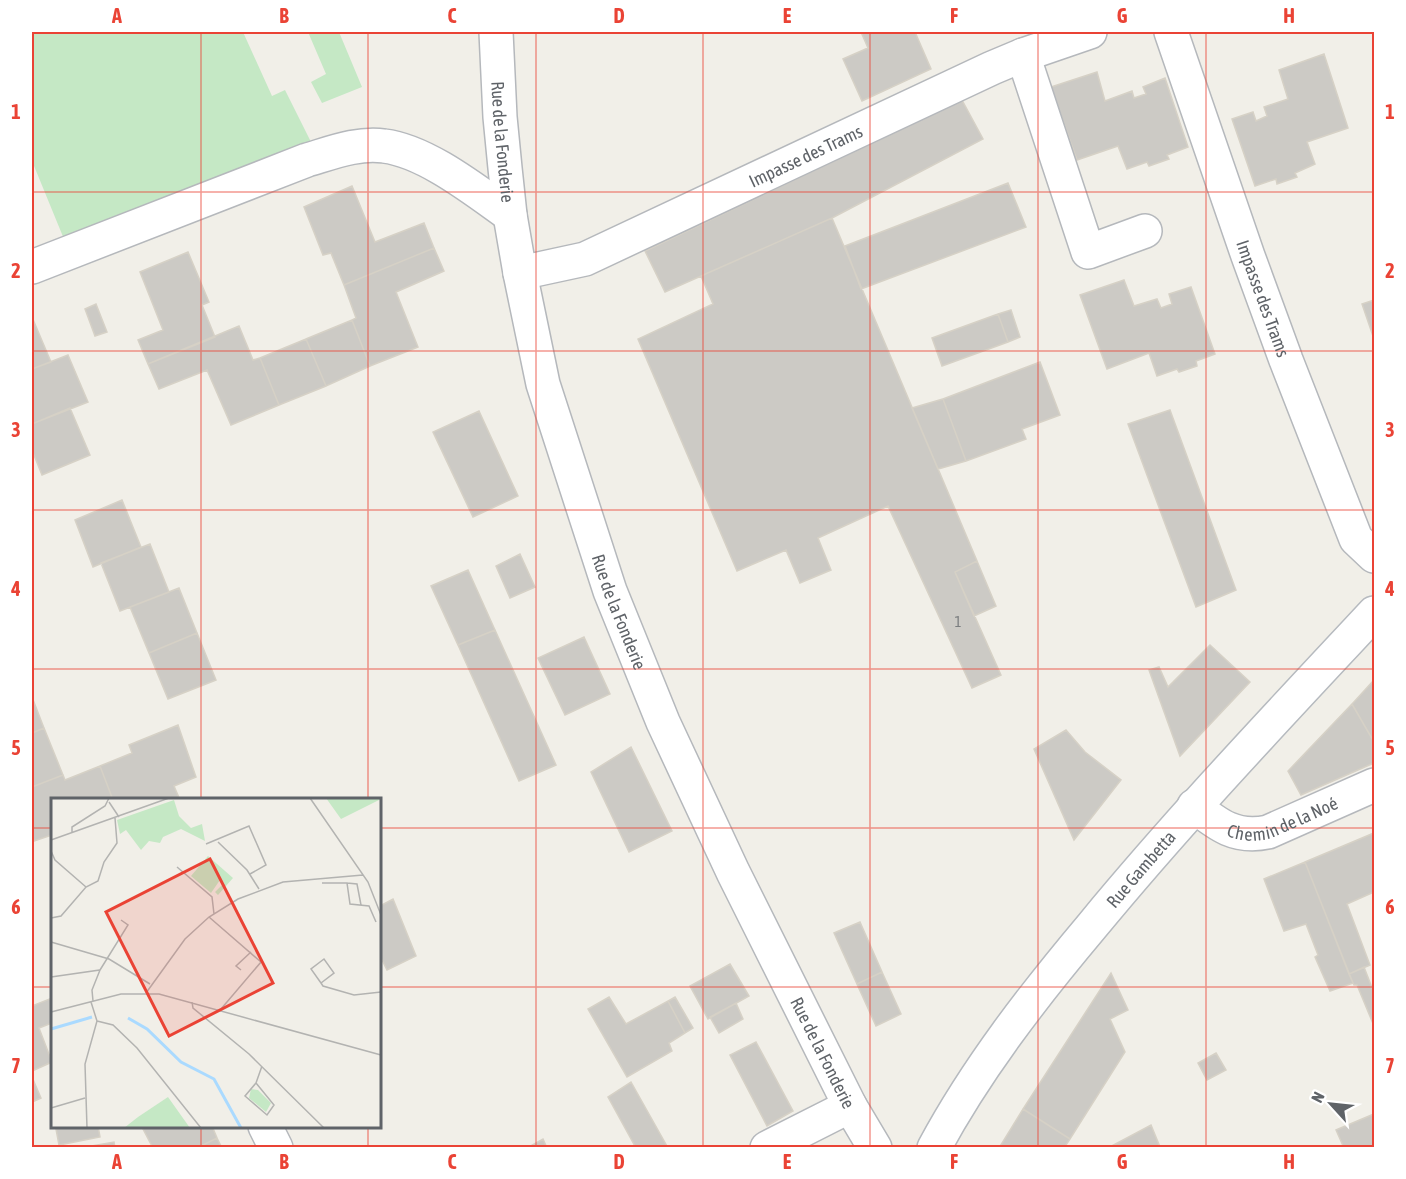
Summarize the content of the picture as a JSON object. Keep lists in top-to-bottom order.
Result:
{
  "streets": {
    "street": [
      "Rue de la Fonderie",
      "Impasse des Trams",
      "Chemin de la Noé",
      "Rue Gambetta"
    ]
  },
  "crossings": [
    ["Rue de la Fonderie", "Impasse des Trams"],
    ["Chemin de la Noé", "Rue Gambetta"]
  ],
  "house_numbers": ["1"],
  "north": "top left",
  "grid": {
    "columns": [
      "A",
      "B",
      "C",
      "D",
      "E",
      "F",
      "G",
      "H"
    ],
    "rows": [
      "1",
      "2",
      "3",
      "4",
      "5",
      "6",
      "7"
    ]
  }
}
